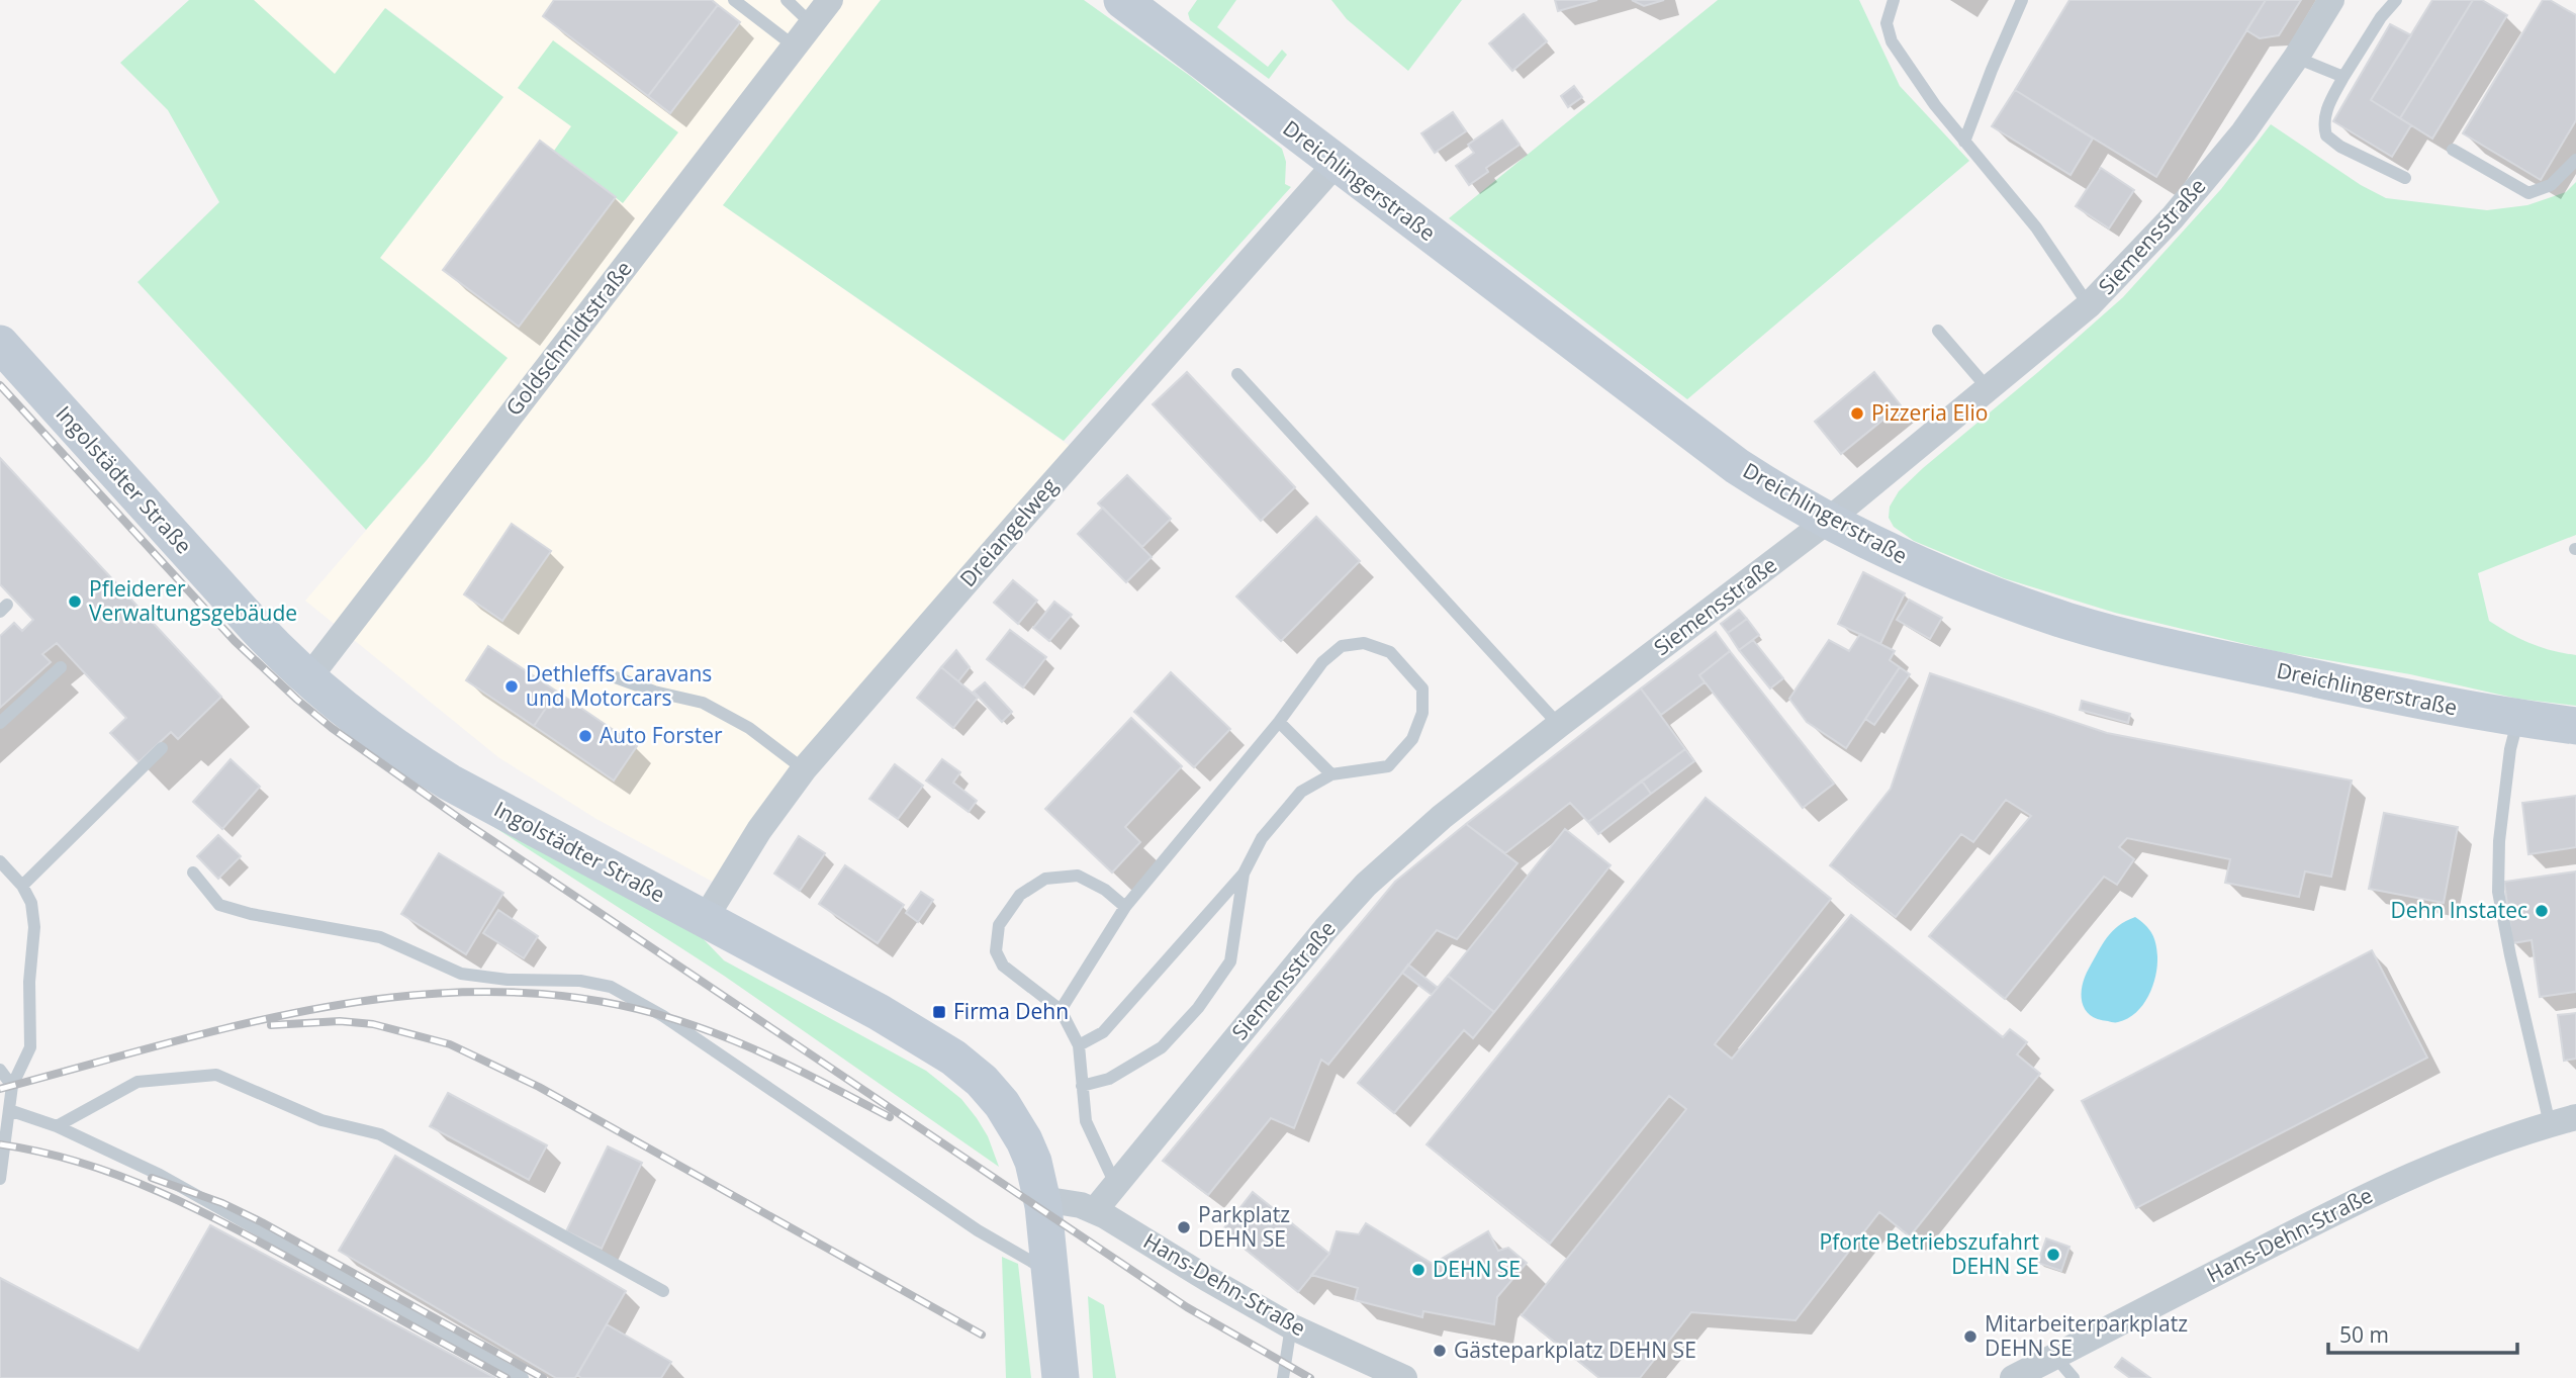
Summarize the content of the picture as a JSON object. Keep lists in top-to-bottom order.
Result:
{
  "streets": {
    "street": [
      "Dreichlingerstraße",
      "Siemensstraße",
      "Goldschmidtstraße",
      "Ingolstädter Straße",
      "Dreiangelweg",
      "Hans-Dehn-Straße"
    ]
  },
  "crossings": [
    ["Dreichlingerstraße", "Siemensstraße"],
    ["Dreichlingerstraße", "Dreiangelweg"],
    ["Siemensstraße", "Hans-Dehn-Straße"],
    ["Goldschmidtstraße", "Ingolstädter Straße"],
    ["Ingolstädter Straße", "Dreiangelweg"],
    ["Ingolstädter Straße", "Hans-Dehn-Straße"]
  ],
  "places": {
    "other": [
      "Pizzeria Elio",
      "Pfleiderer Verwaltungsgebäude",
      "Dethleffs Caravans und Motorcars",
      "Auto Forster",
      "Dehn Instatec",
      "Parkplatz DEHN SE",
      "Pforte Betriebszufahrt DEHN SE",
      "DEHN SE",
      "Mitarbeiterparkplatz DEHN SE",
      "Gästeparkplatz DEHN SE"
    ],
    "transit": ["Firma Dehn"]
  },
  "scale_bar": "50 m"
}
